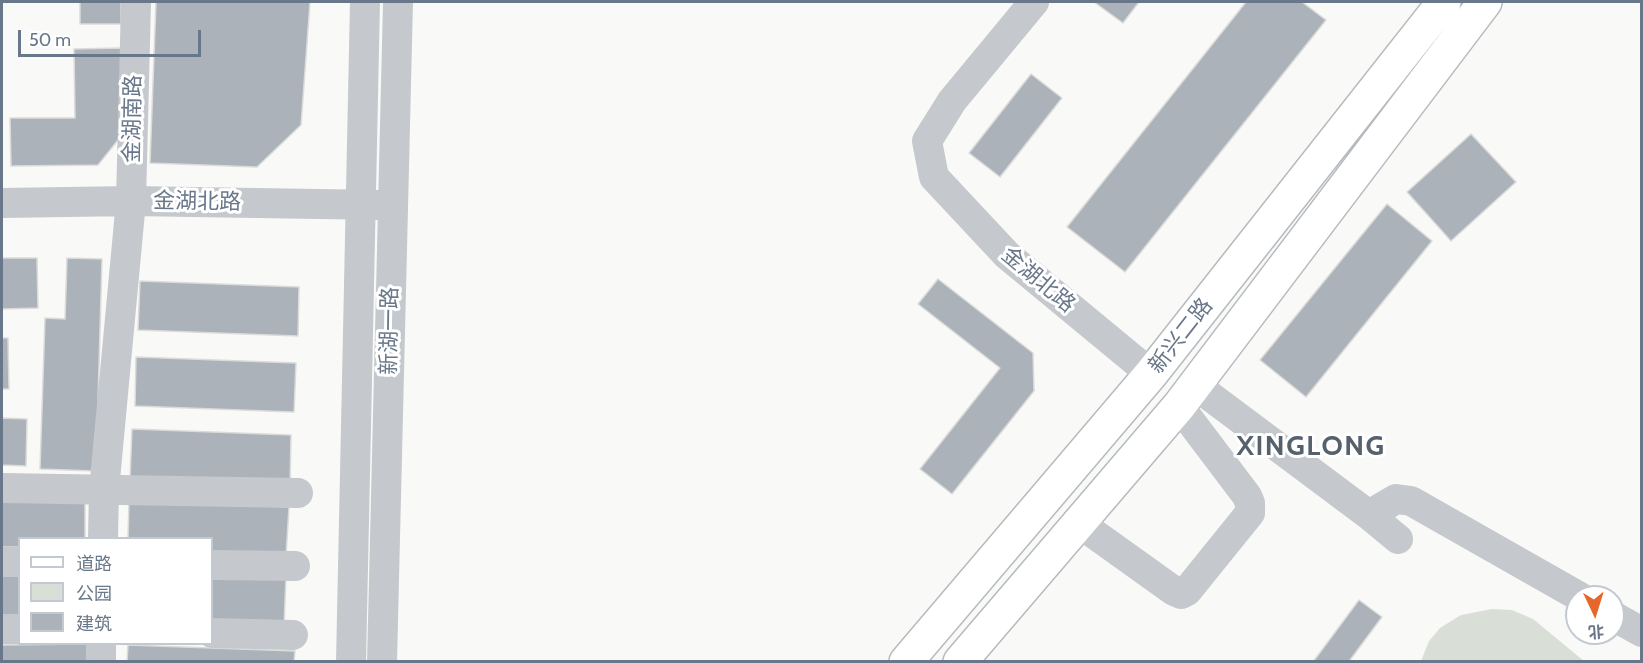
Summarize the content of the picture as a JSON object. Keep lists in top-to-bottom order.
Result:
{
  "streets": {
    "main road": ["新兴二路"],
    "street": ["金湖南路", "金湖北路", "新湖一路"]
  },
  "crossings": [
    ["金湖南路", "金湖北路"],
    ["金湖北路", "新湖一路"],
    ["金湖北路", "新兴二路"]
  ],
  "districts": ["XINGLONG"],
  "legend": ["道路", "公园", "建筑"],
  "scale_bar": "50 m",
  "north": "bottom"
}
